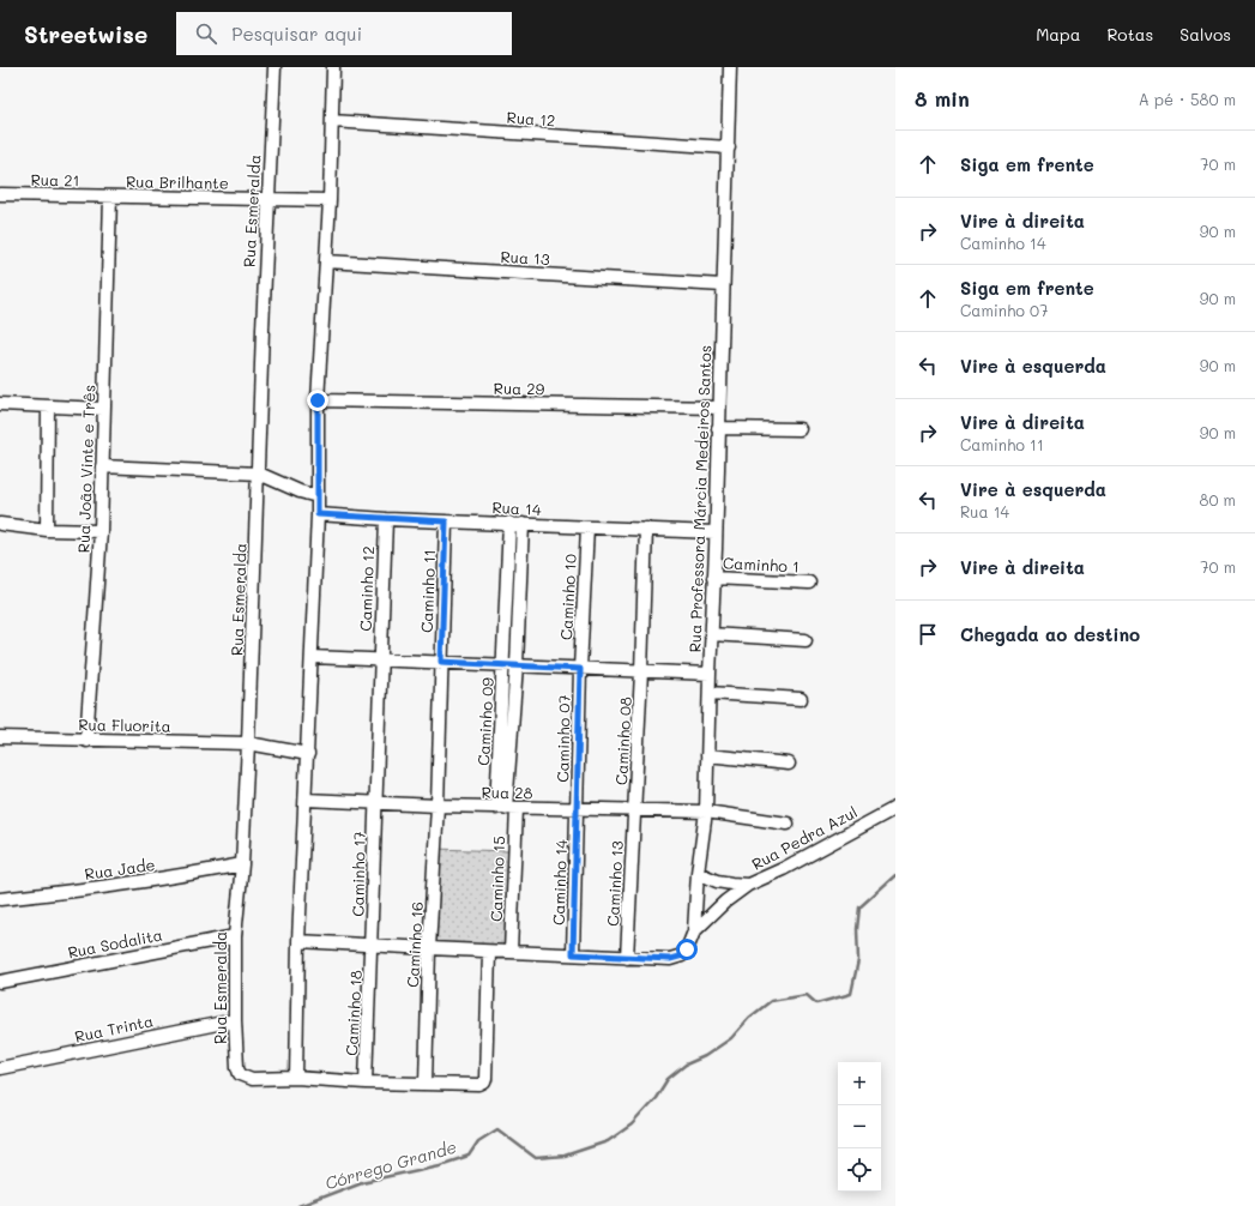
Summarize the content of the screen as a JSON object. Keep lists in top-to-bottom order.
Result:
{
  "streets": {
    "street": [
      "Rua 12",
      "Rua 21",
      "Rua Brilhante",
      "Rua Esmeralda",
      "Rua 13",
      "Rua 29",
      "Rua João Vinte e Três",
      "Rua Professora Márcia Medeiros Santos",
      "Rua 14",
      "Caminho 1",
      "Caminho 12",
      "Caminho 11",
      "Caminho 10",
      "Caminho 09",
      "Rua Fluorita",
      "Caminho 07",
      "Caminho 08",
      "Rua 28",
      "Rua Pedra Azul",
      "Rua Jade",
      "Caminho 17",
      "Caminho 15",
      "Caminho 14",
      "Caminho 13",
      "Rua Sodalita",
      "Caminho 16",
      "Caminho 18",
      "Rua Trinta"
    ]
  },
  "crossings": [
    ["Rua 12", "Rua Professora Márcia Medeiros Santos"],
    ["Rua 21", "Rua Brilhante"],
    ["Rua 21", "Rua João Vinte e Três"],
    ["Rua Brilhante", "Rua Esmeralda"],
    ["Rua Brilhante", "Rua João Vinte e Três"],
    ["Rua Esmeralda", "Rua Fluorita"],
    ["Rua Esmeralda", "Rua Jade"],
    ["Rua Esmeralda", "Rua Sodalita"],
    ["Rua Esmeralda", "Rua Trinta"],
    ["Rua 13", "Rua Professora Márcia Medeiros Santos"],
    ["Rua 29", "Rua Professora Márcia Medeiros Santos"],
    ["Rua João Vinte e Três", "Rua Fluorita"],
    ["Rua Professora Márcia Medeiros Santos", "Rua 14"],
    ["Rua Professora Márcia Medeiros Santos", "Caminho 1"],
    ["Rua Professora Márcia Medeiros Santos", "Rua 28"],
    ["Rua Professora Márcia Medeiros Santos", "Rua Pedra Azul"],
    ["Rua 14", "Caminho 12"],
    ["Rua 14", "Caminho 11"],
    ["Rua 14", "Caminho 10"],
    ["Rua 14", "Caminho 09"],
    ["Caminho 12", "Rua 28"],
    ["Caminho 12", "Caminho 17"],
    ["Caminho 11", "Rua 28"],
    ["Caminho 11", "Caminho 16"],
    ["Caminho 10", "Caminho 07"],
    ["Caminho 09", "Rua 28"],
    ["Caminho 09", "Caminho 15"],
    ["Caminho 07", "Rua 28"],
    ["Caminho 07", "Caminho 14"],
    ["Caminho 08", "Rua 28"],
    ["Caminho 08", "Caminho 13"],
    ["Rua 28", "Caminho 17"],
    ["Rua 28", "Caminho 15"],
    ["Rua 28", "Caminho 14"],
    ["Rua 28", "Caminho 13"],
    ["Rua 28", "Caminho 16"],
    ["Caminho 17", "Caminho 18"]
  ],
  "water": ["Córrego Grande"],
  "page": {
    "header": "Streetwise",
    "search": "Pesquisar aqui",
    "nav": ["Mapa", "Rotas", "Salvos"],
    "heading": ["8 min", "A pé · 580 m"],
    "list": [
      ["Siga em frente", "70 m"],
      ["Vire à direita", "Caminho 14", "90 m"],
      ["Siga em frente", "Caminho 07", "90 m"],
      ["Vire à esquerda", "90 m"],
      ["Vire à direita", "Caminho 11", "90 m"],
      ["Vire à esquerda", "Rua 14", "80 m"],
      ["Vire à direita", "70 m"],
      "Chegada ao destino"
    ],
    "map_buttons": ["+", "−"]
  }
}
